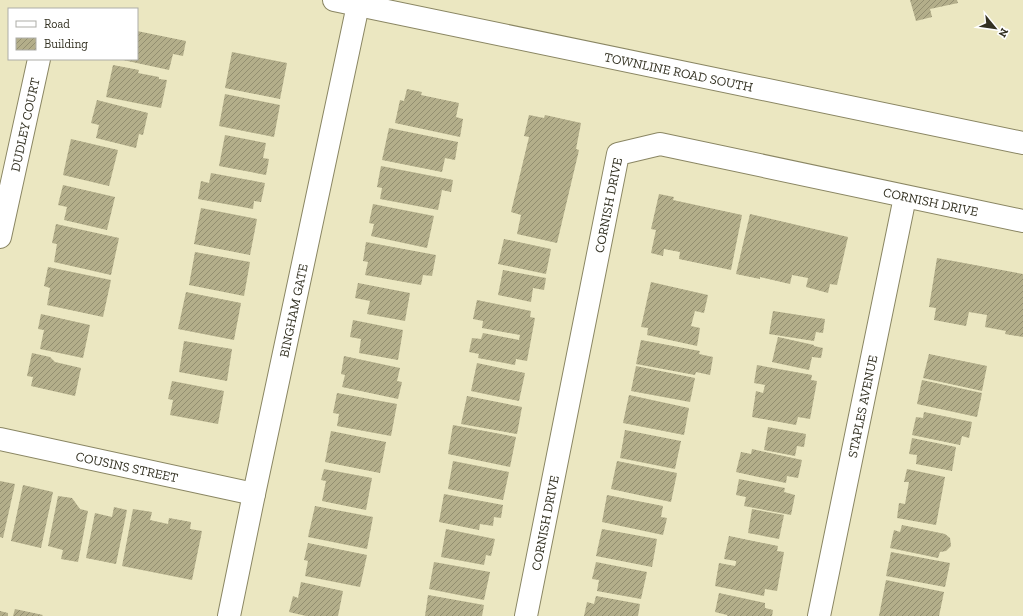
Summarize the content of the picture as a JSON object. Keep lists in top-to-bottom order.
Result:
{
  "streets": {
    "street": [
      "TOWNLINE ROAD SOUTH",
      "DUDLEY COURT",
      "CORNISH DRIVE",
      "BINGHAM GATE",
      "STAPLES AVENUE",
      "COUSINS STREET"
    ]
  },
  "crossings": [
    ["TOWNLINE ROAD SOUTH", "BINGHAM GATE"],
    ["CORNISH DRIVE", "STAPLES AVENUE"],
    ["BINGHAM GATE", "COUSINS STREET"]
  ],
  "legend": ["Road", "Building"],
  "north": "bottom right"
}
